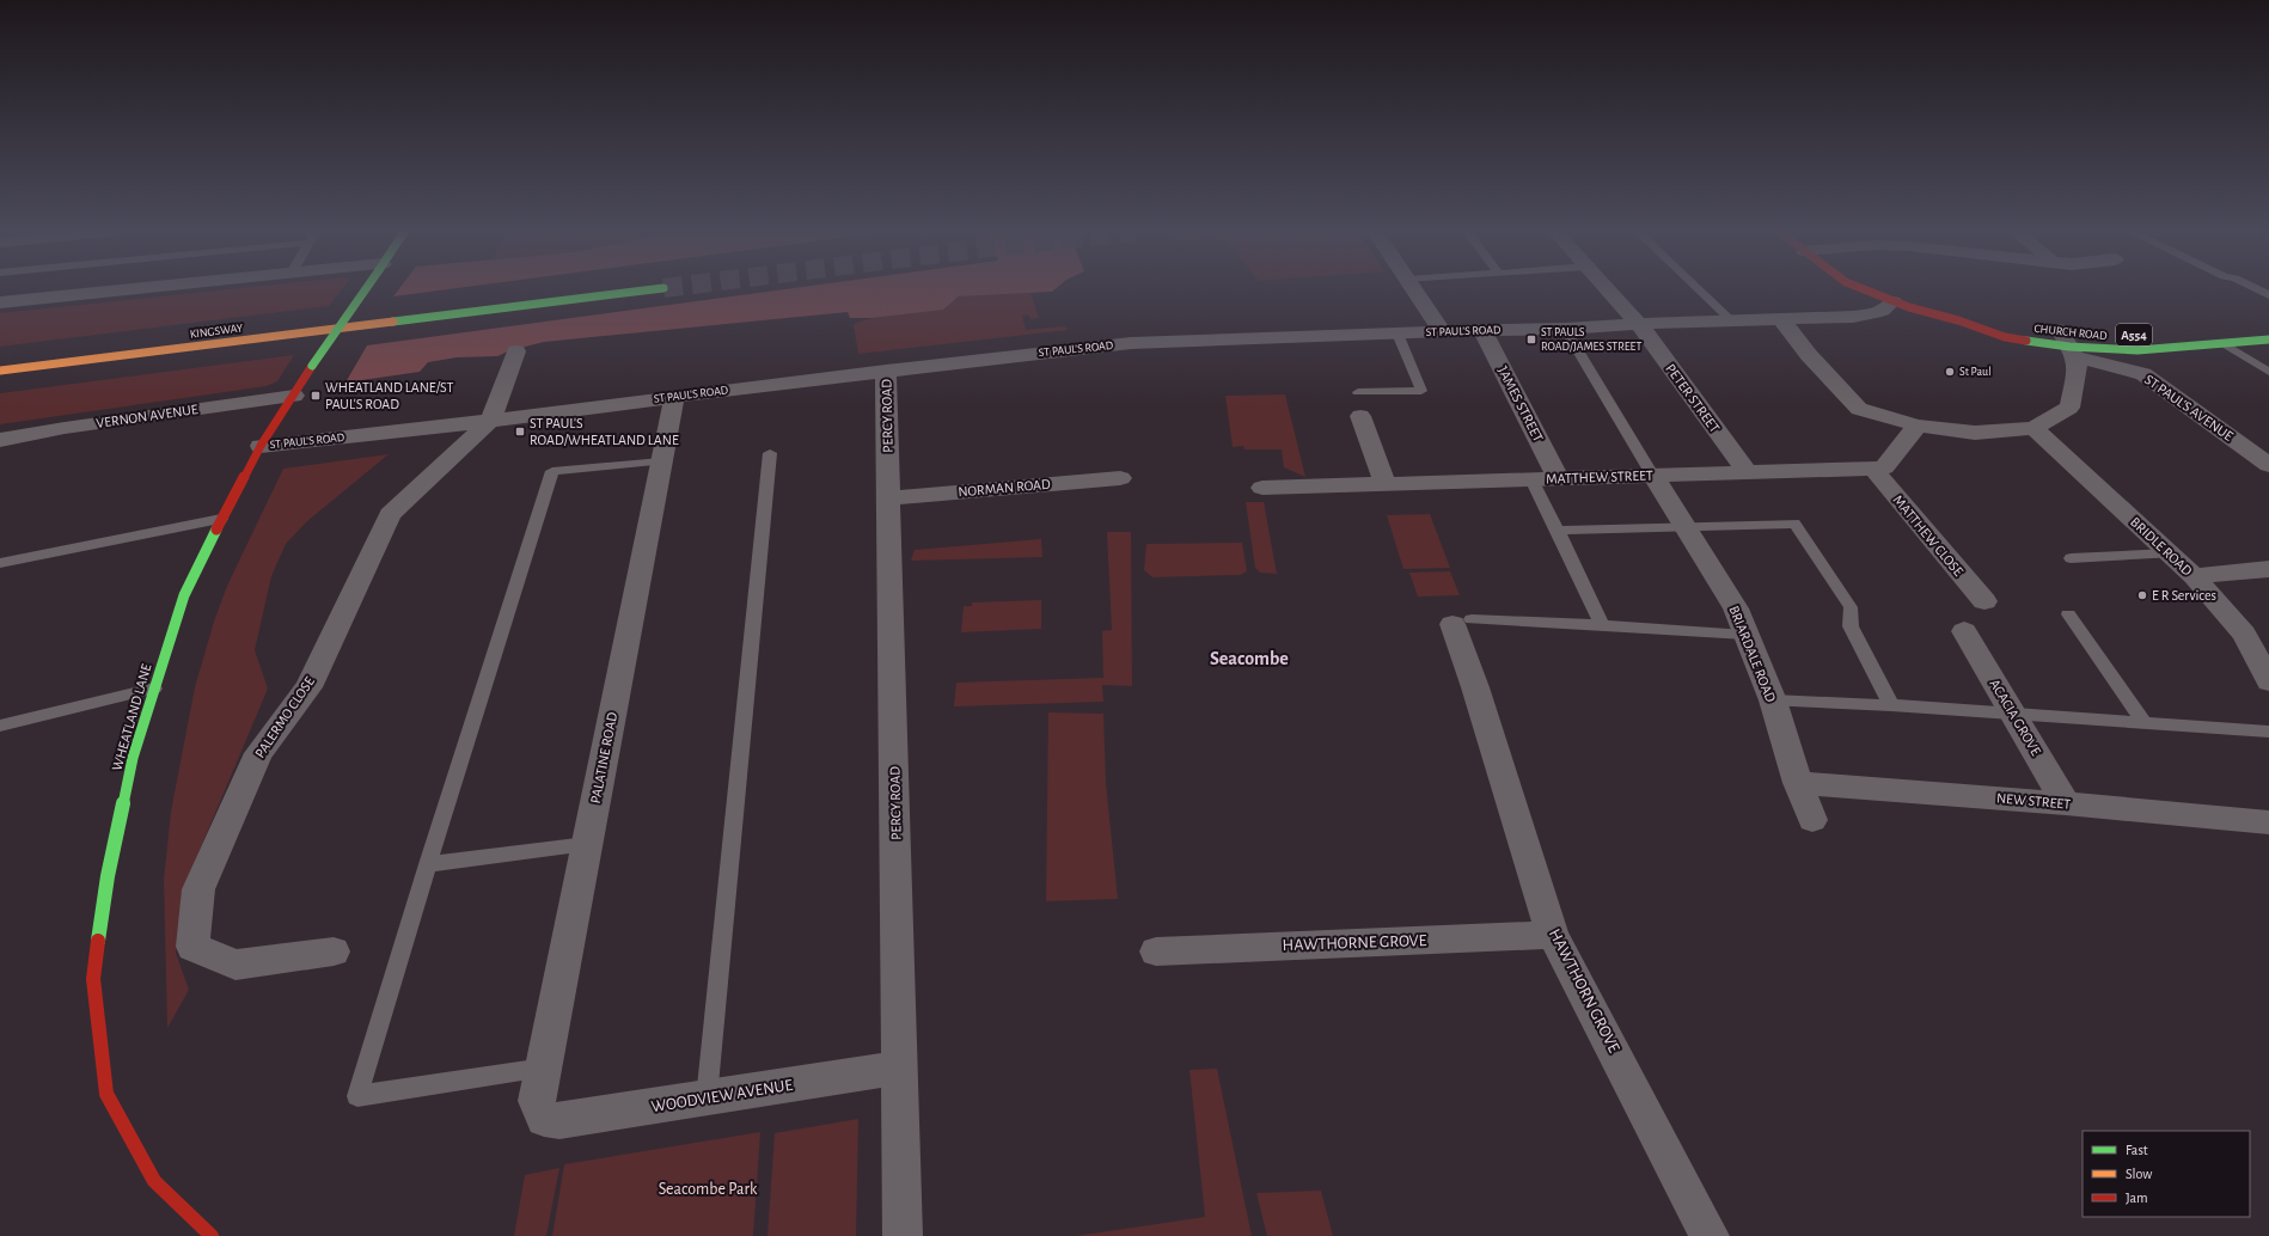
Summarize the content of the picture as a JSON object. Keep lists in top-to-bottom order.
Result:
{
  "streets": {
    "main road": [
      "KINGSWAY",
      "CHURCH ROAD",
      "A554",
      "WHEATLAND LANE"
    ],
    "street": [
      "ST PAUL'S ROAD",
      "PETER STREET",
      "JAMES STREET",
      "ST PAUL'S AVENUE",
      "VERNON AVENUE",
      "PERCY ROAD",
      "MATTHEW STREET",
      "NORMAN ROAD",
      "MATTHEW CLOSE",
      "BRIDLE ROAD",
      "BRIARDALE ROAD",
      "PALERMO CLOSE",
      "ACACIA GROVE",
      "PALATINE ROAD",
      "NEW STREET",
      "HAWTHORNE GROVE",
      "HAWTHORN GROVE",
      "WOODVIEW AVENUE"
    ]
  },
  "crossings": [
    ["ST PAUL'S ROAD", "CHURCH ROAD"],
    ["ST PAUL'S ROAD", "PETER STREET"],
    ["ST PAUL'S ROAD", "JAMES STREET"],
    ["ST PAUL'S ROAD", "PERCY ROAD"],
    ["ST PAUL'S ROAD", "WHEATLAND LANE"],
    ["ST PAUL'S ROAD", "PALERMO CLOSE"],
    ["ST PAUL'S ROAD", "PALATINE ROAD"],
    ["CHURCH ROAD", "ST PAUL'S AVENUE"],
    ["PETER STREET", "MATTHEW STREET"],
    ["JAMES STREET", "MATTHEW STREET"],
    ["VERNON AVENUE", "WHEATLAND LANE"],
    ["PERCY ROAD", "NORMAN ROAD"],
    ["PERCY ROAD", "WOODVIEW AVENUE"],
    ["MATTHEW STREET", "MATTHEW CLOSE"],
    ["MATTHEW STREET", "BRIARDALE ROAD"],
    ["BRIARDALE ROAD", "NEW STREET"],
    ["ACACIA GROVE", "NEW STREET"],
    ["PALATINE ROAD", "WOODVIEW AVENUE"],
    ["HAWTHORNE GROVE", "HAWTHORN GROVE"]
  ],
  "districts": ["Seacombe"],
  "parks": ["Seacombe Park"],
  "places": {
    "transit": ["ST PAULS ROAD/JAMES STREET", "WHEATLAND LANE/ST PAUL'S ROAD", "ST PAUL'S ROAD/WHEATLAND LANE"],
    "other": ["St Paul", "E R Services"]
  },
  "legend": ["Fast", "Slow", "Jam"]
}
